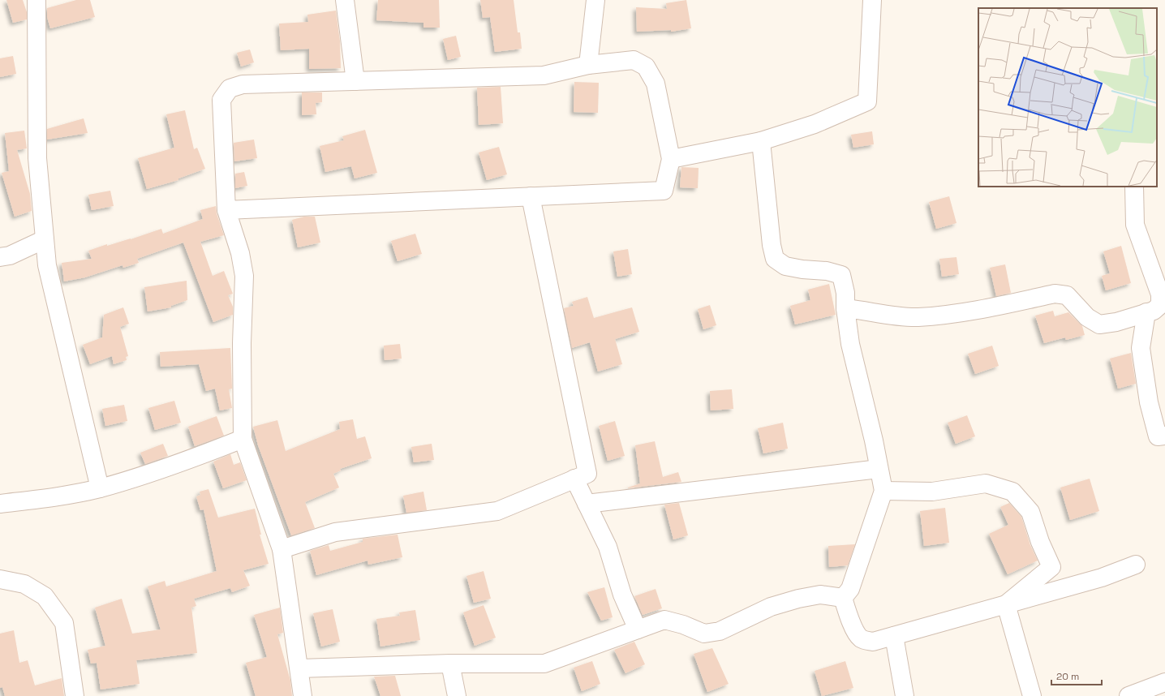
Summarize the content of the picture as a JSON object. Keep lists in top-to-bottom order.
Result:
{
  "scale_bar": "20 m"
}
